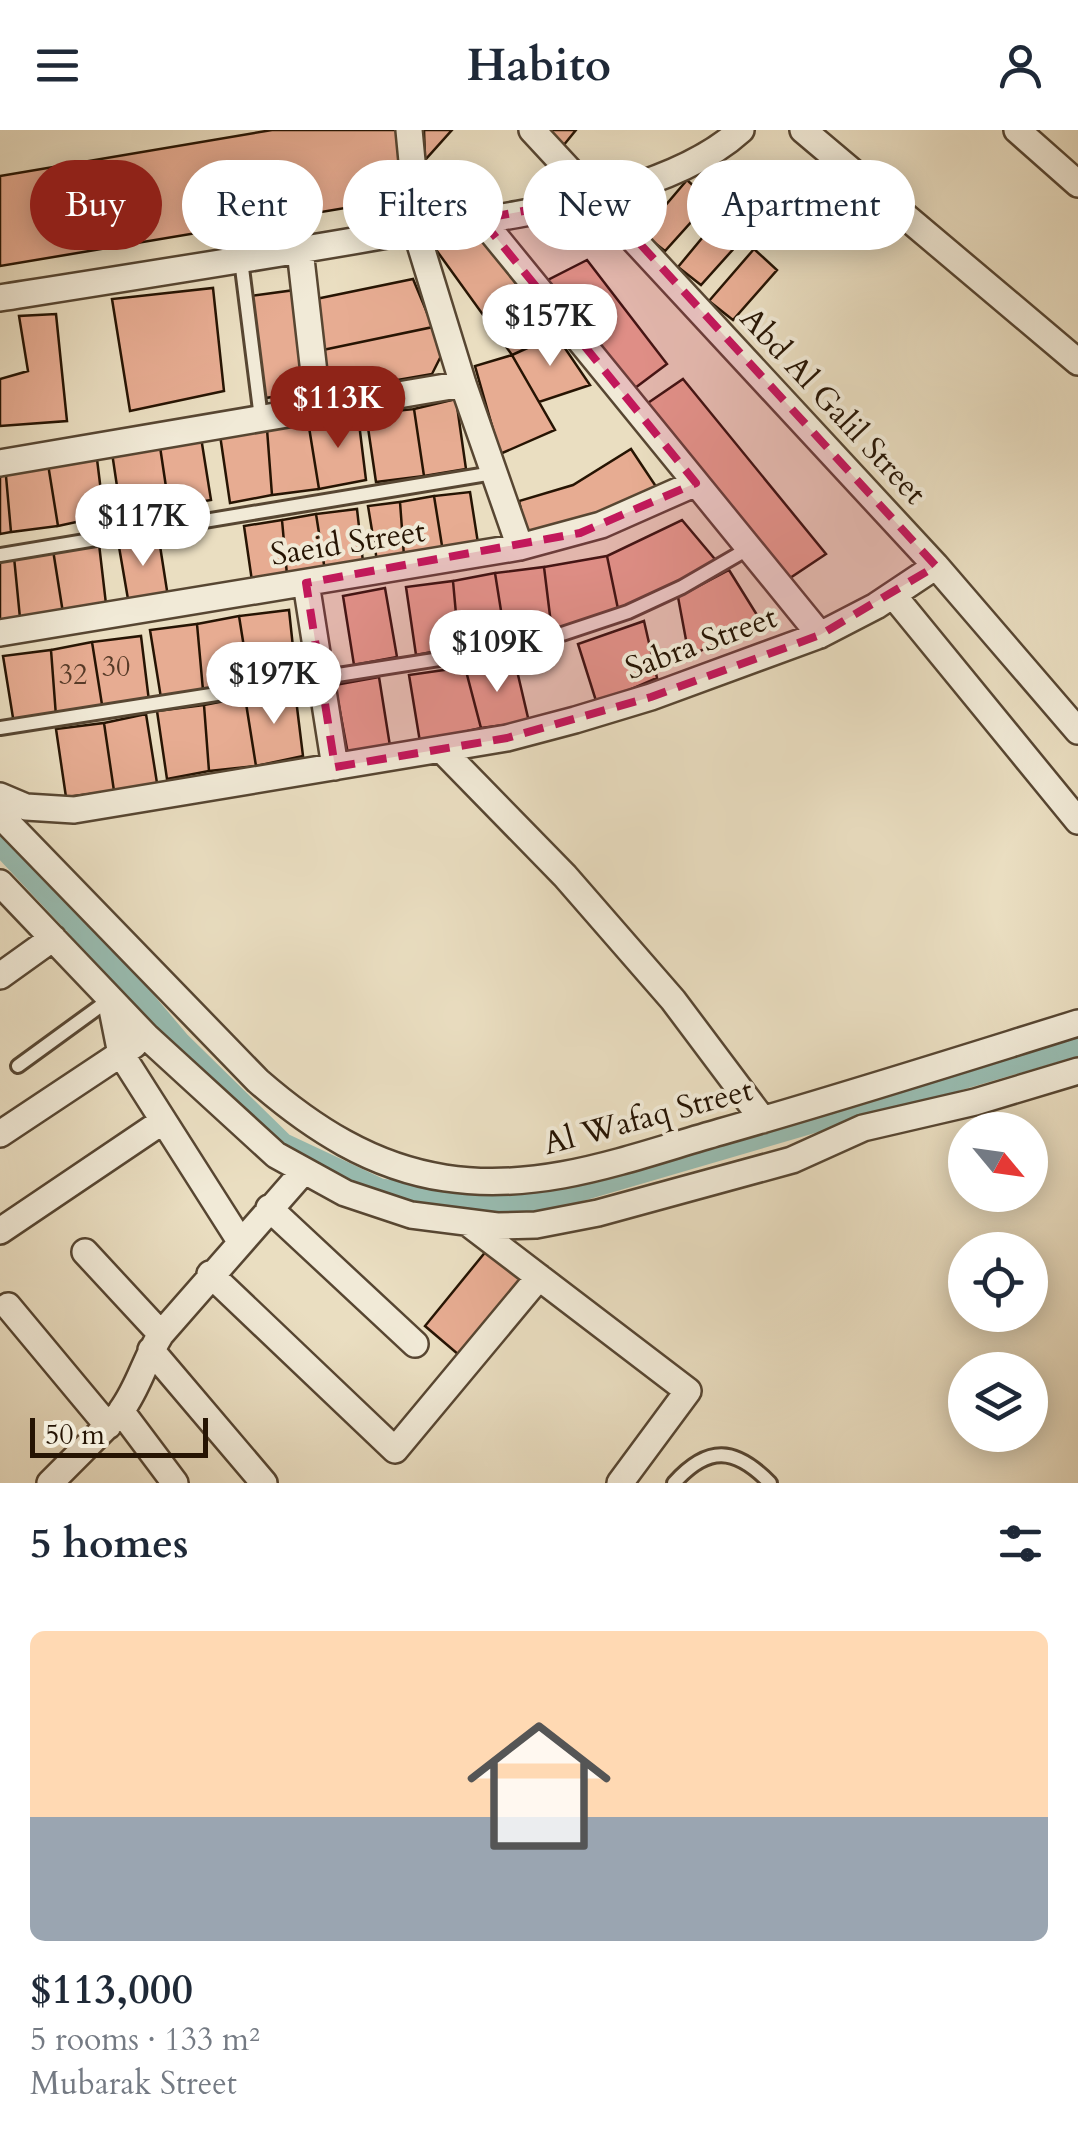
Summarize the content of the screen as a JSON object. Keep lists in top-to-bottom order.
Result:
{
  "streets": {
    "street": [
      "Abd Al Galil Street",
      "Saeid Street",
      "Sabra Street",
      "Al Wafaq Street"
    ]
  },
  "crossings": [
    ["Abd Al Galil Street", "Sabra Street"],
    ["Sabra Street", "Al Wafaq Street"]
  ],
  "house_numbers": ["30", "32"],
  "scale_bar": "50 m",
  "north": "bottom right",
  "page": {
    "header": "Habito",
    "chip": [
      "Buy",
      "Rent",
      "Filters",
      "New",
      "Apartment"
    ],
    "price": [
      "$157K",
      "$113K",
      "$117K",
      "$109K",
      "$197K"
    ],
    "scale": "50 m",
    "heading": "5 homes",
    "list": [
      {
        "name": "$113,000",
        "note": "5 rooms · 133 m² · Mubarak Street"
      }
    ]
  }
}
